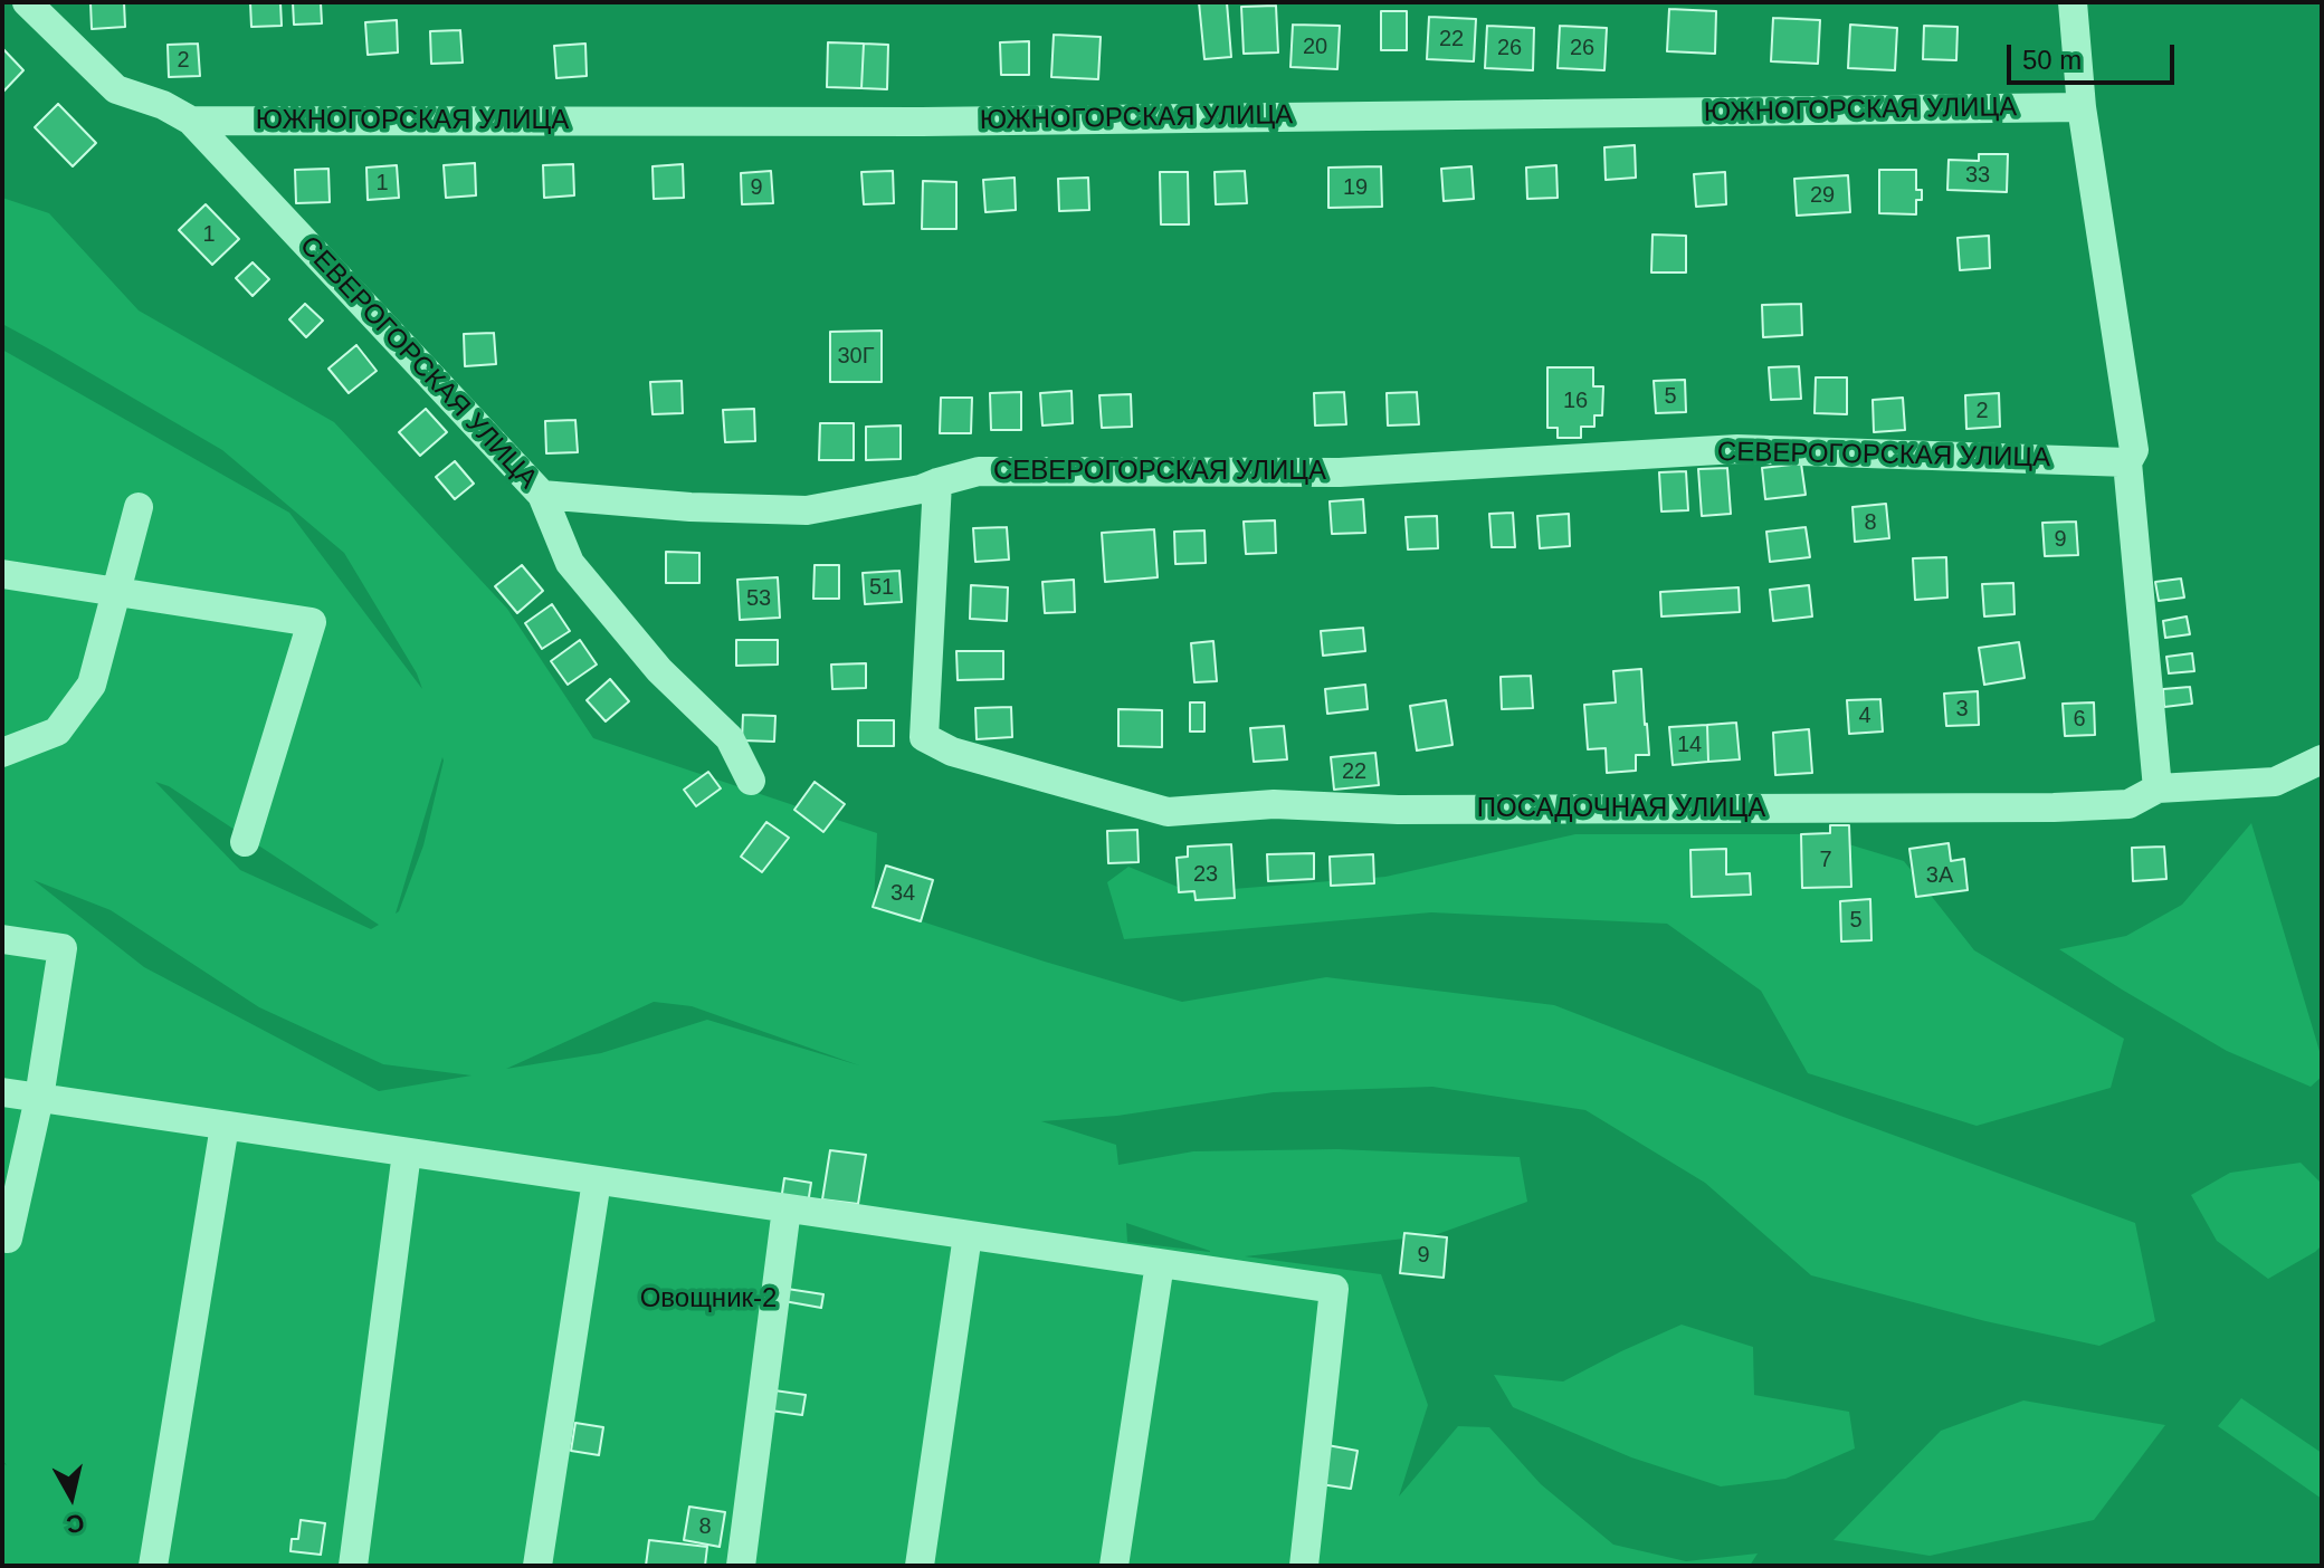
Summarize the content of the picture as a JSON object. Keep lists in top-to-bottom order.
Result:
{
  "streets": {
    "street": ["ЮЖНОГОРСКАЯ УЛИЦА", "СЕВЕРОГОРСКАЯ УЛИЦА", "ПОСАДОЧНАЯ УЛИЦА"]
  },
  "crossings": [
    ["ЮЖНОГОРСКАЯ УЛИЦА", "СЕВЕРОГОРСКАЯ УЛИЦА"],
    ["СЕВЕРОГОРСКАЯ УЛИЦА", "ПОСАДОЧНАЯ УЛИЦА"]
  ],
  "parks": ["Овощник-2"],
  "house_numbers": [
    "22",
    "20",
    "26",
    "26",
    "2",
    "33",
    "1",
    "9",
    "19",
    "29",
    "1",
    "30Г",
    "5",
    "16",
    "2",
    "8",
    "9",
    "51",
    "53",
    "3",
    "4",
    "6",
    "14",
    "22",
    "7",
    "23",
    "3А",
    "34",
    "5",
    "9",
    "8"
  ],
  "scale_bar": "50 m",
  "north": "bottom"
}
